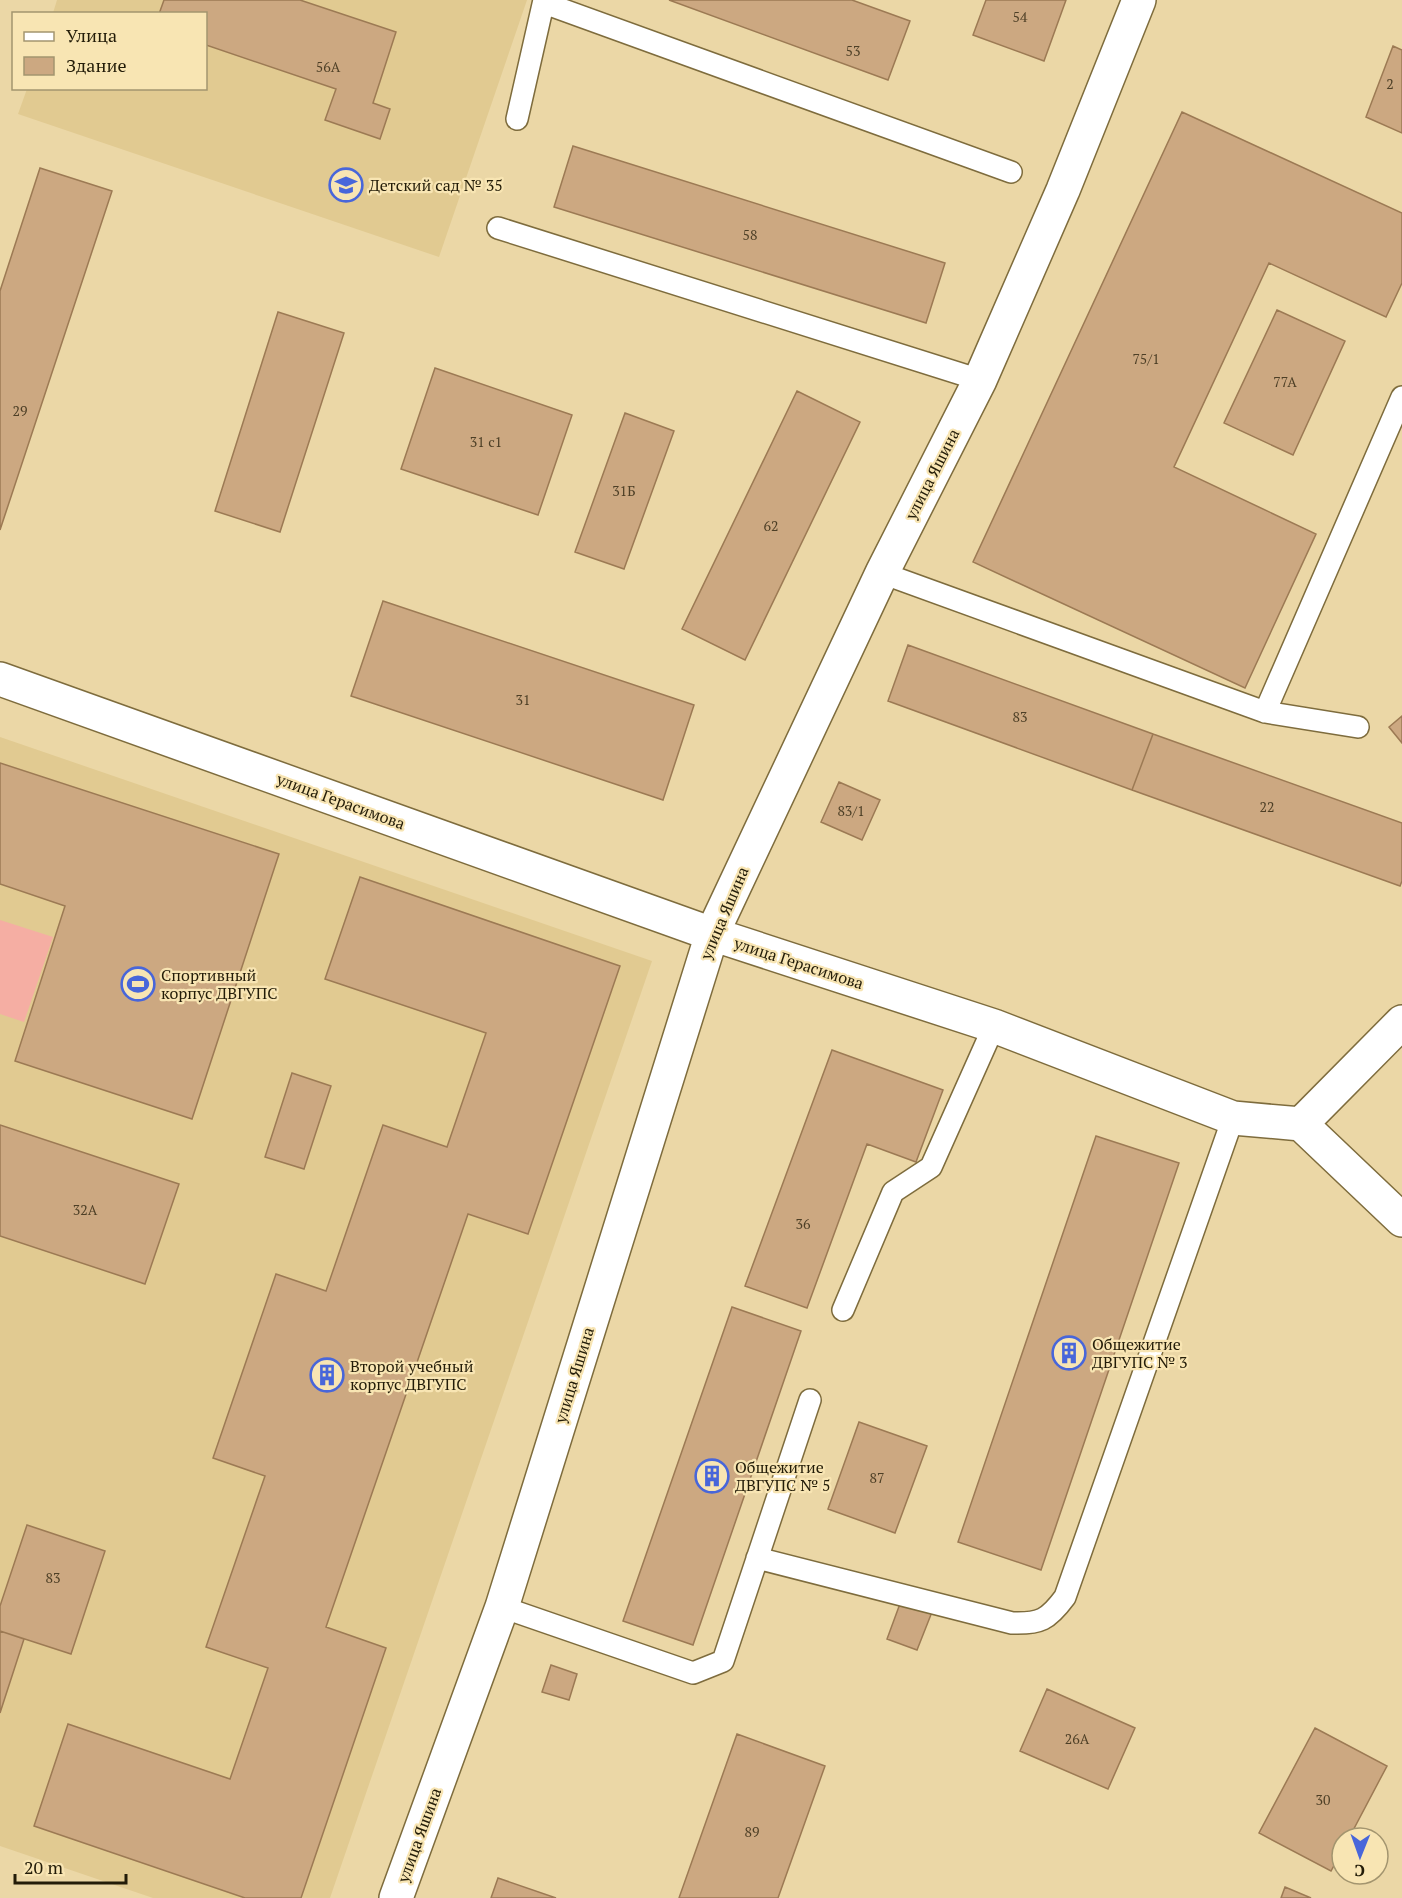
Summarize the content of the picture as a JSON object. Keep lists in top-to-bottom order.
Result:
{
  "streets": {
    "street": ["улица Яшина", "улица Герасимова"]
  },
  "crossings": [
    ["улица Яшина", "улица Герасимова"]
  ],
  "places": {
    "school or university": ["Детский сад № 35"],
    "sports": ["Спортивный корпус ДВГУПС"],
    "building": ["Общежитие ДВГУПС № 3", "Второй учебный корпус ДВГУПС", "Общежитие ДВГУПС № 5"]
  },
  "house_numbers": [
    "54",
    "53",
    "56А",
    "2",
    "58",
    "75/1",
    "77А",
    "29",
    "31 с1",
    "31Б",
    "62",
    "31",
    "83",
    "22",
    "83/1",
    "32А",
    "36",
    "87",
    "83",
    "26А",
    "30",
    "89"
  ],
  "legend": ["Улица", "Здание"],
  "scale_bar": "20 m",
  "north": "bottom"
}
